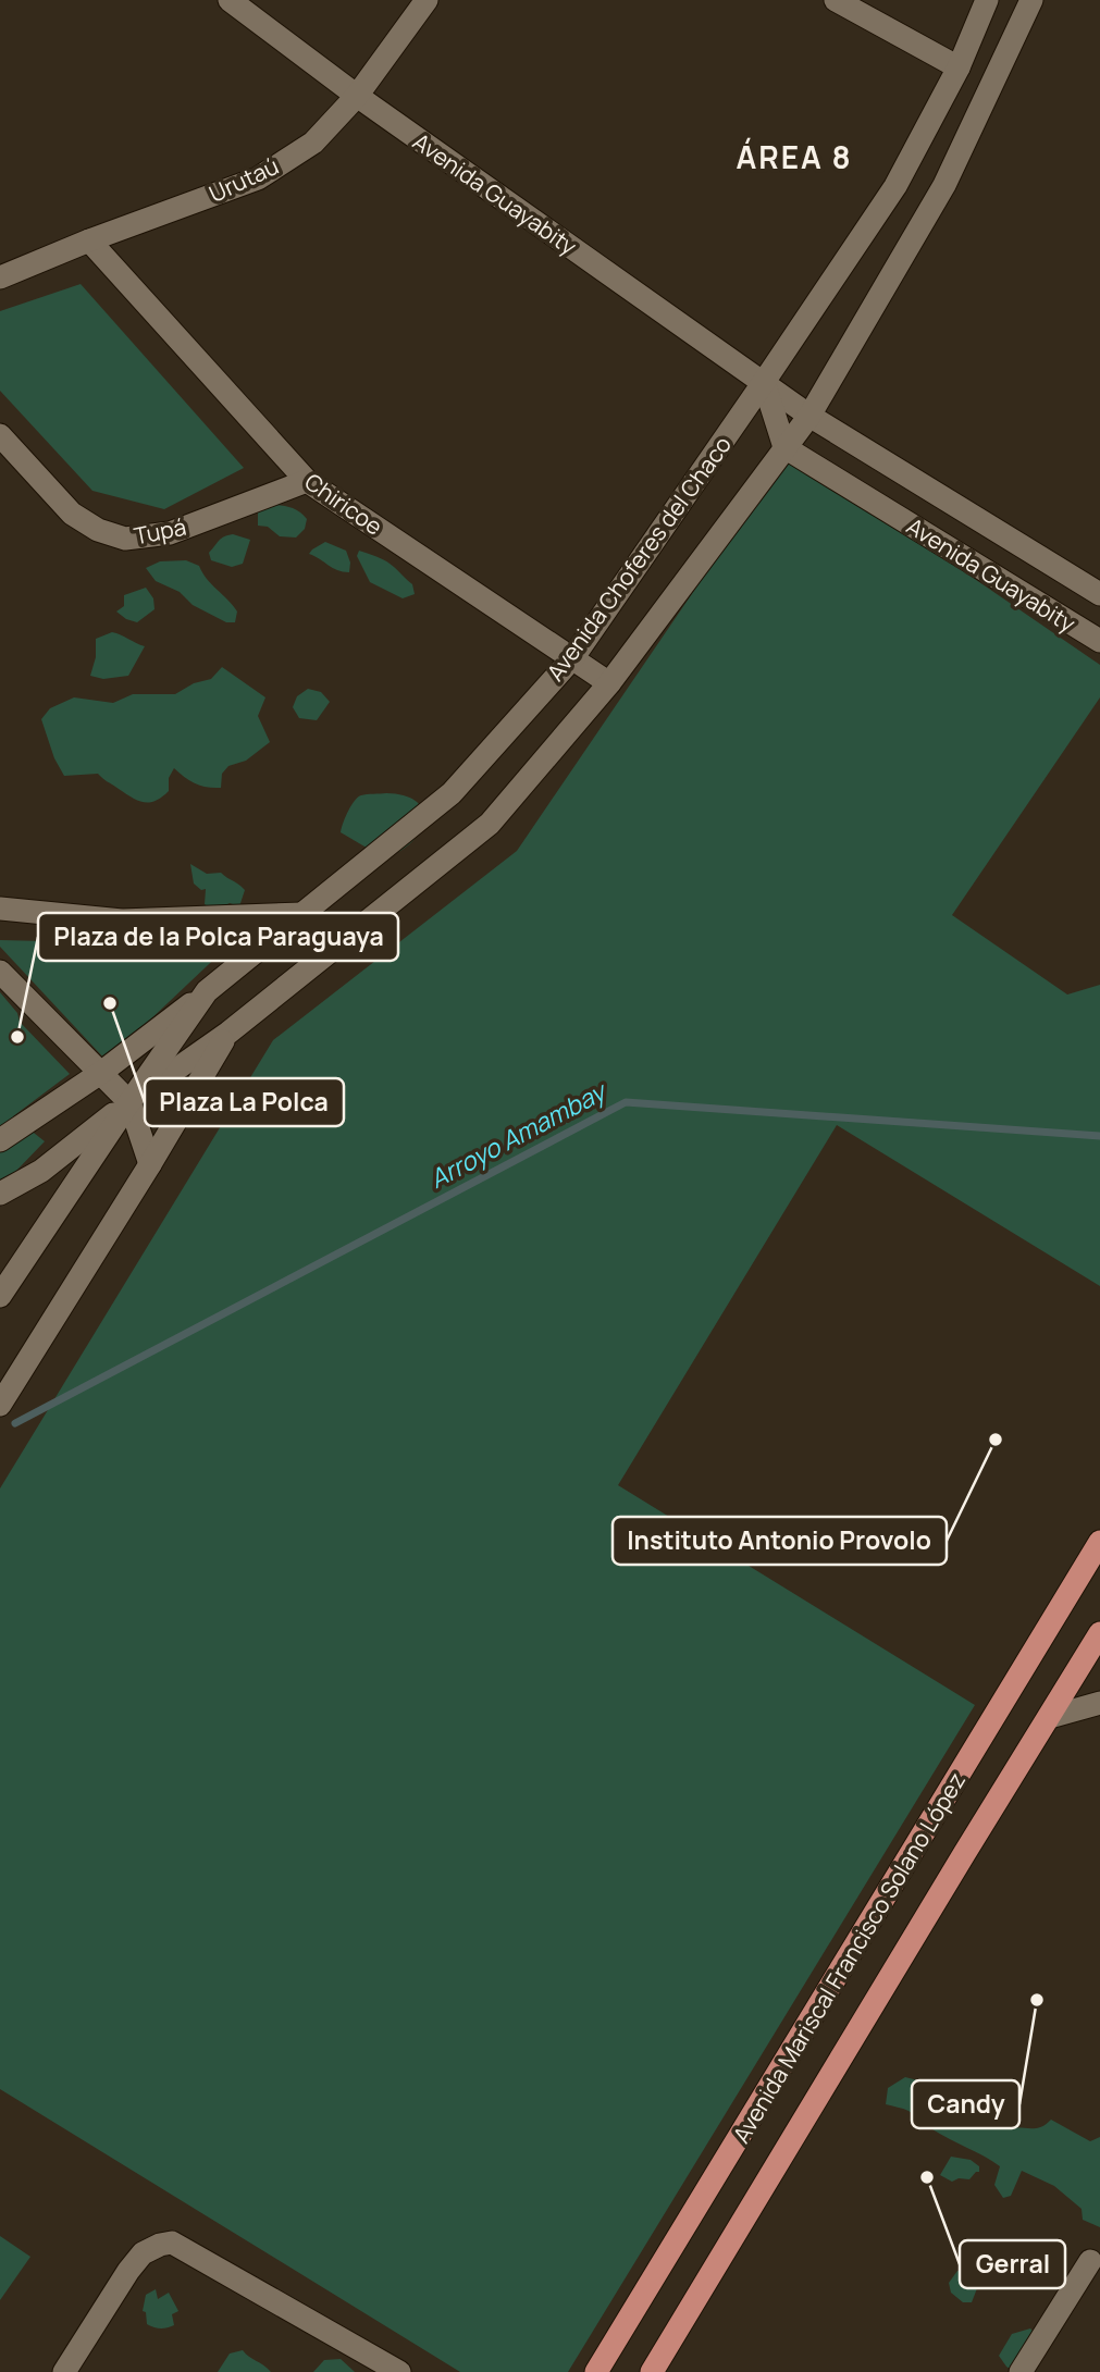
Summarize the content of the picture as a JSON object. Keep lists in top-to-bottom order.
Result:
{
  "streets": {
    "main road": ["Avenida Mariscal Francisco Solano López"],
    "street": [
      "Urutaú",
      "Avenida Guayabity",
      "Chiricoe",
      "Tupá",
      "Avenida Choferes del Chaco"
    ]
  },
  "crossings": [
    ["Urutaú", "Avenida Guayabity"],
    ["Urutaú", "Chiricoe"],
    ["Avenida Guayabity", "Avenida Choferes del Chaco"],
    ["Chiricoe", "Tupá"],
    ["Chiricoe", "Avenida Choferes del Chaco"]
  ],
  "districts": ["ÁREA 8"],
  "water": ["Arroyo Amambay"],
  "places": [
    "Plaza La Polca",
    "Plaza de la Polca Paraguaya",
    "Instituto Antonio Provolo",
    "Candy",
    "Gerral"
  ]
}
